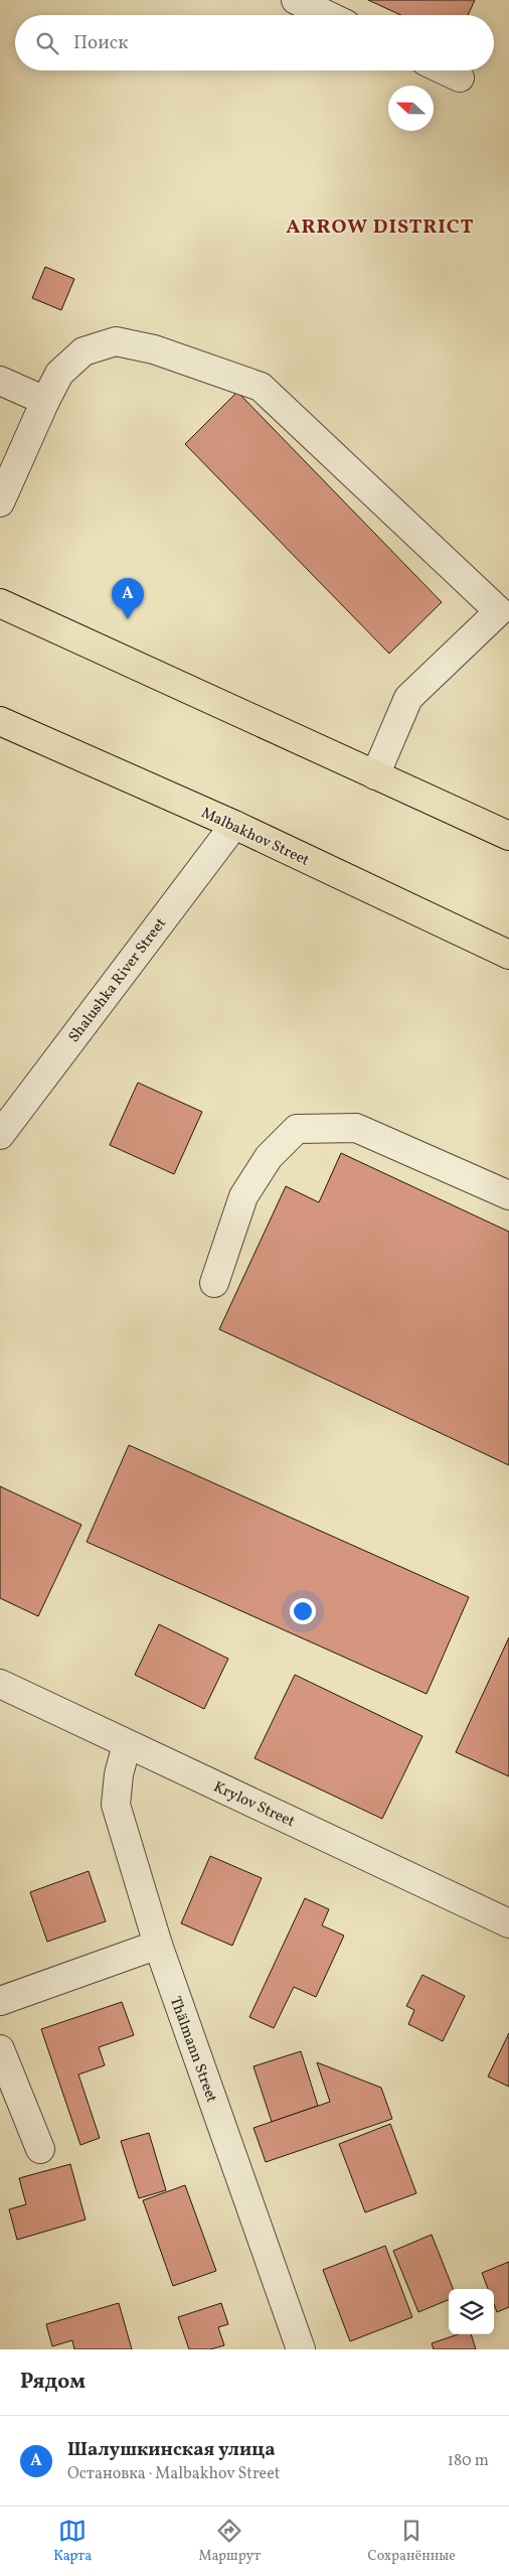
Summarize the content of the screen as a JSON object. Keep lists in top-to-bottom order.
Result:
{
  "streets": {
    "main road": ["Malbakhov Street"],
    "street": ["Shalushka River Street", "Krylov Street", "Thälmann Street"]
  },
  "crossings": [
    ["Malbakhov Street", "Shalushka River Street"],
    ["Krylov Street", "Thälmann Street"]
  ],
  "districts": ["ARROW DISTRICT"],
  "north": "left",
  "page": {
    "search": "Поиск",
    "pins": "A",
    "heading": "Рядом",
    "list": [
      {
        "mark": "A",
        "name": "Шалушкинская улица",
        "note": "Остановка · Malbakhov Street",
        "value": "180 m"
      }
    ],
    "nav": ["Карта", "Маршрут", "Сохранённые"]
  }
}
